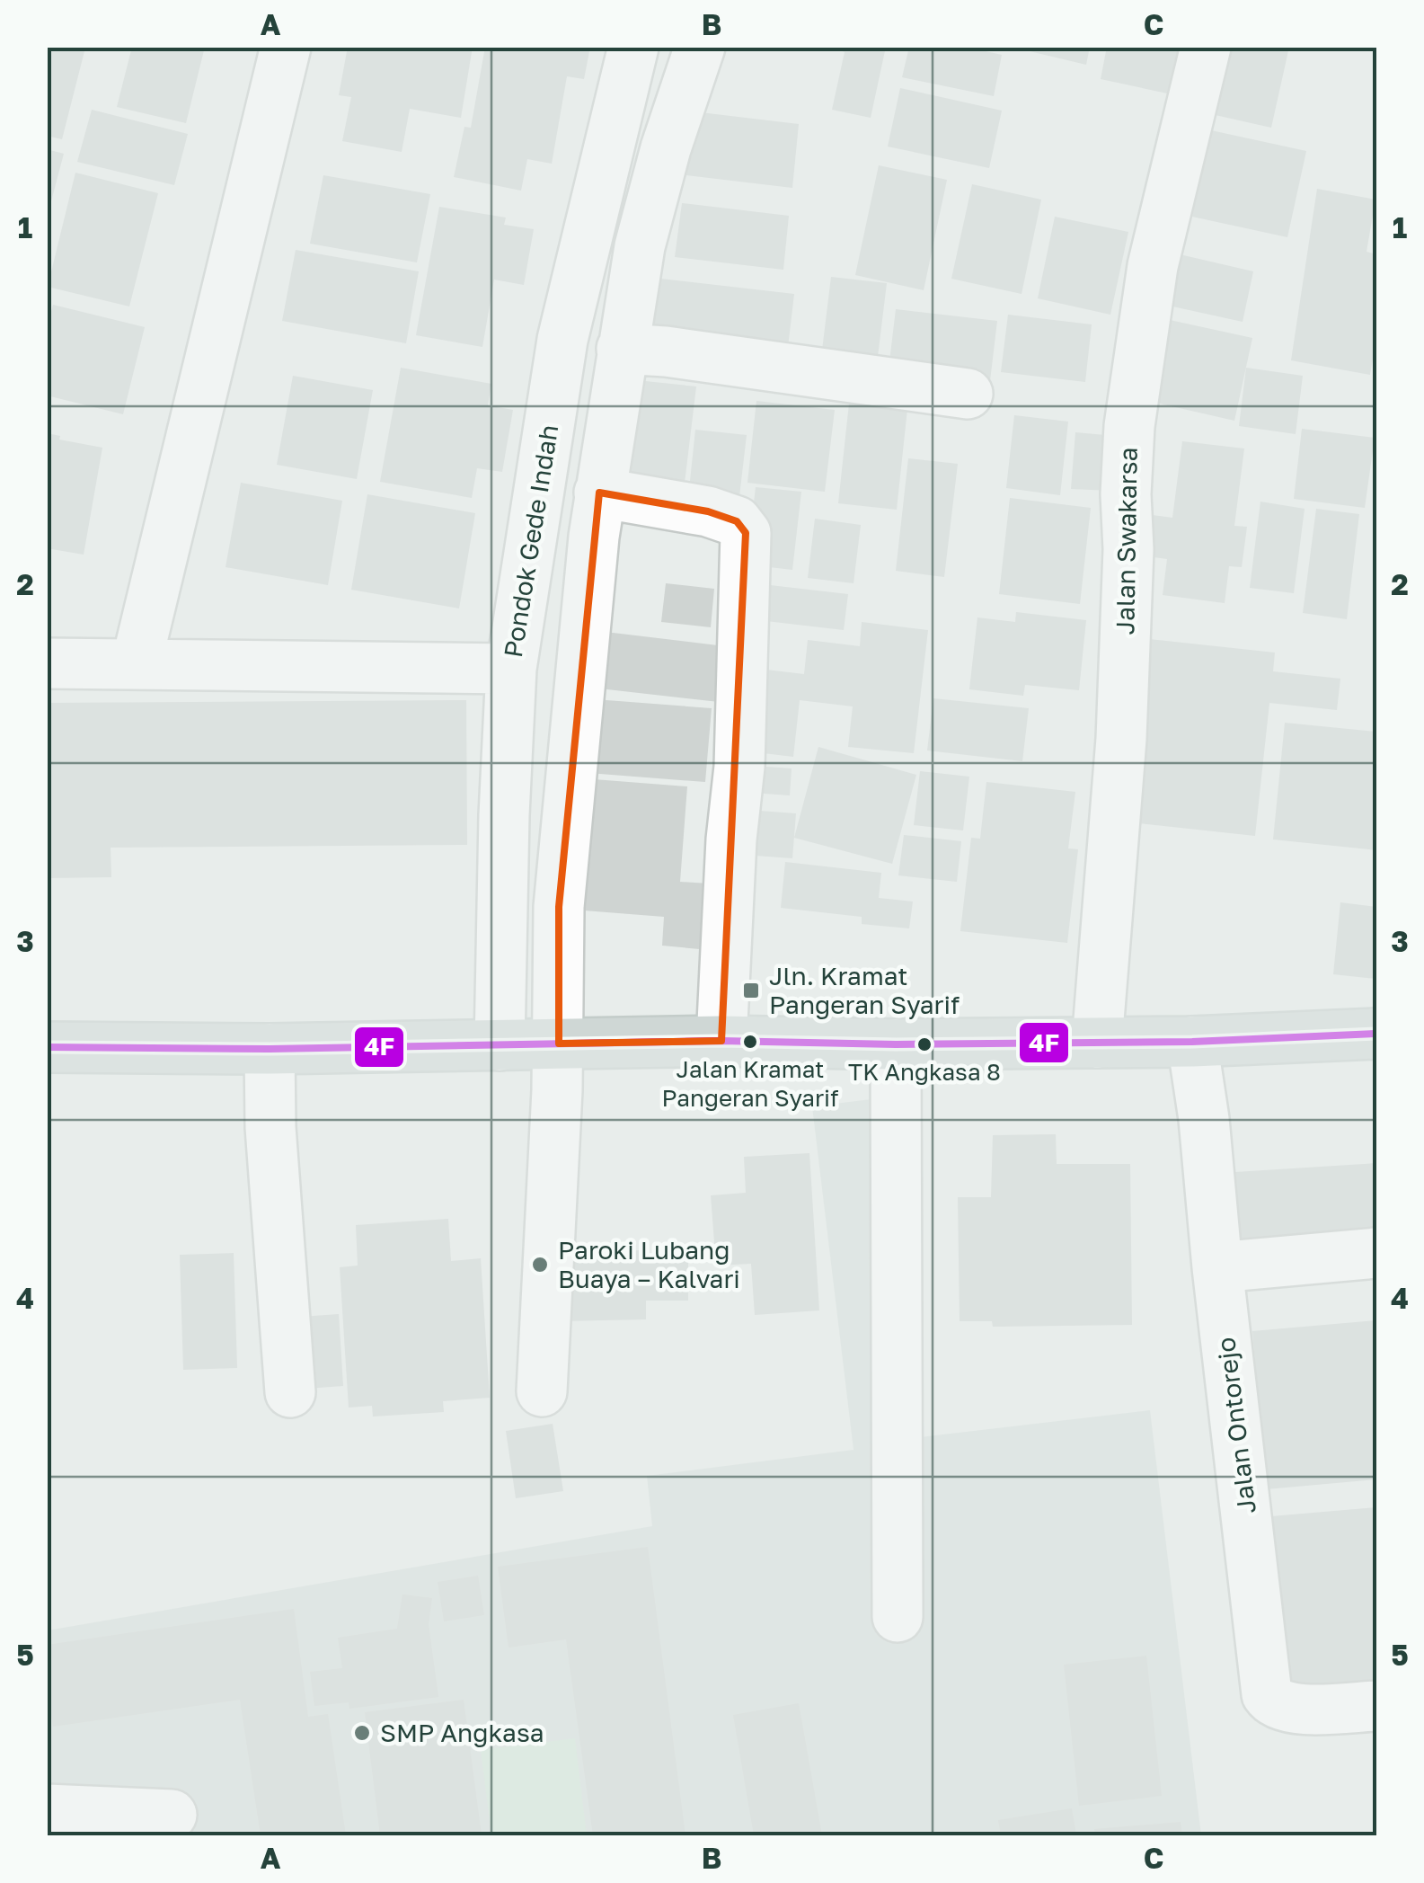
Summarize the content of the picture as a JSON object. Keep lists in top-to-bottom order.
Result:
{
  "streets": {
    "street": ["Pondok Gede Indah", "Jalan Swakarsa", "Jalan Ontorejo"]
  },
  "places": {
    "transit": ["Jln. Kramat Pangeran Syarif"],
    "other": [
      "Jalan Kramat Pangeran Syarif",
      "TK Angkasa 8",
      "Paroki Lubang Buaya – Kalvari",
      "SMP Angkasa"
    ]
  },
  "lines": ["transit line 4F"],
  "grid": {
    "columns": ["A", "B", "C"],
    "rows": [
      "1",
      "2",
      "3",
      "4",
      "5"
    ]
  }
}
